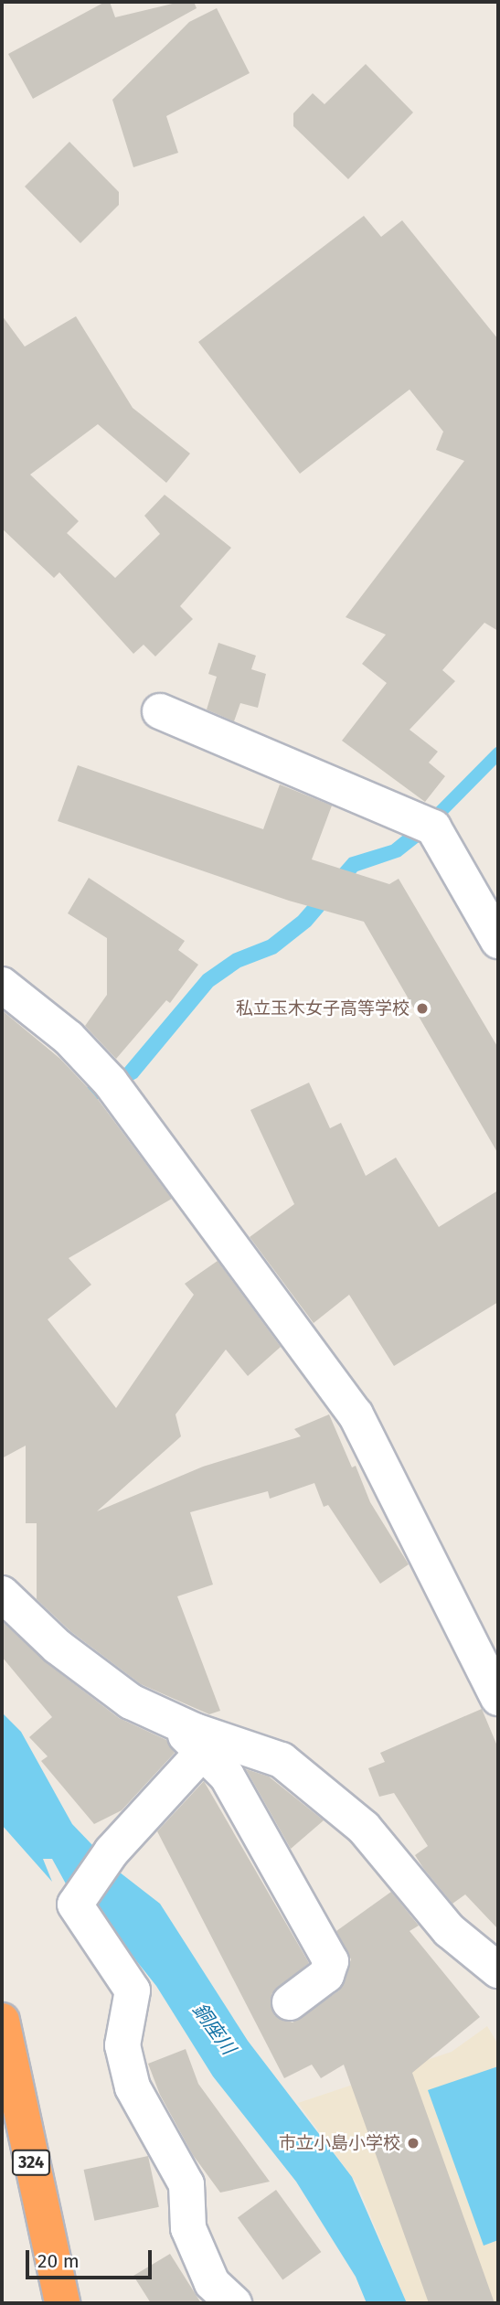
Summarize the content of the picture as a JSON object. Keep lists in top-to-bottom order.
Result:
{
  "streets": {
    "highway": ["324"]
  },
  "water": ["銅座川"],
  "places": ["私立玉木女子高等学校", "市立小島小学校"],
  "scale_bar": "20 m"
}
